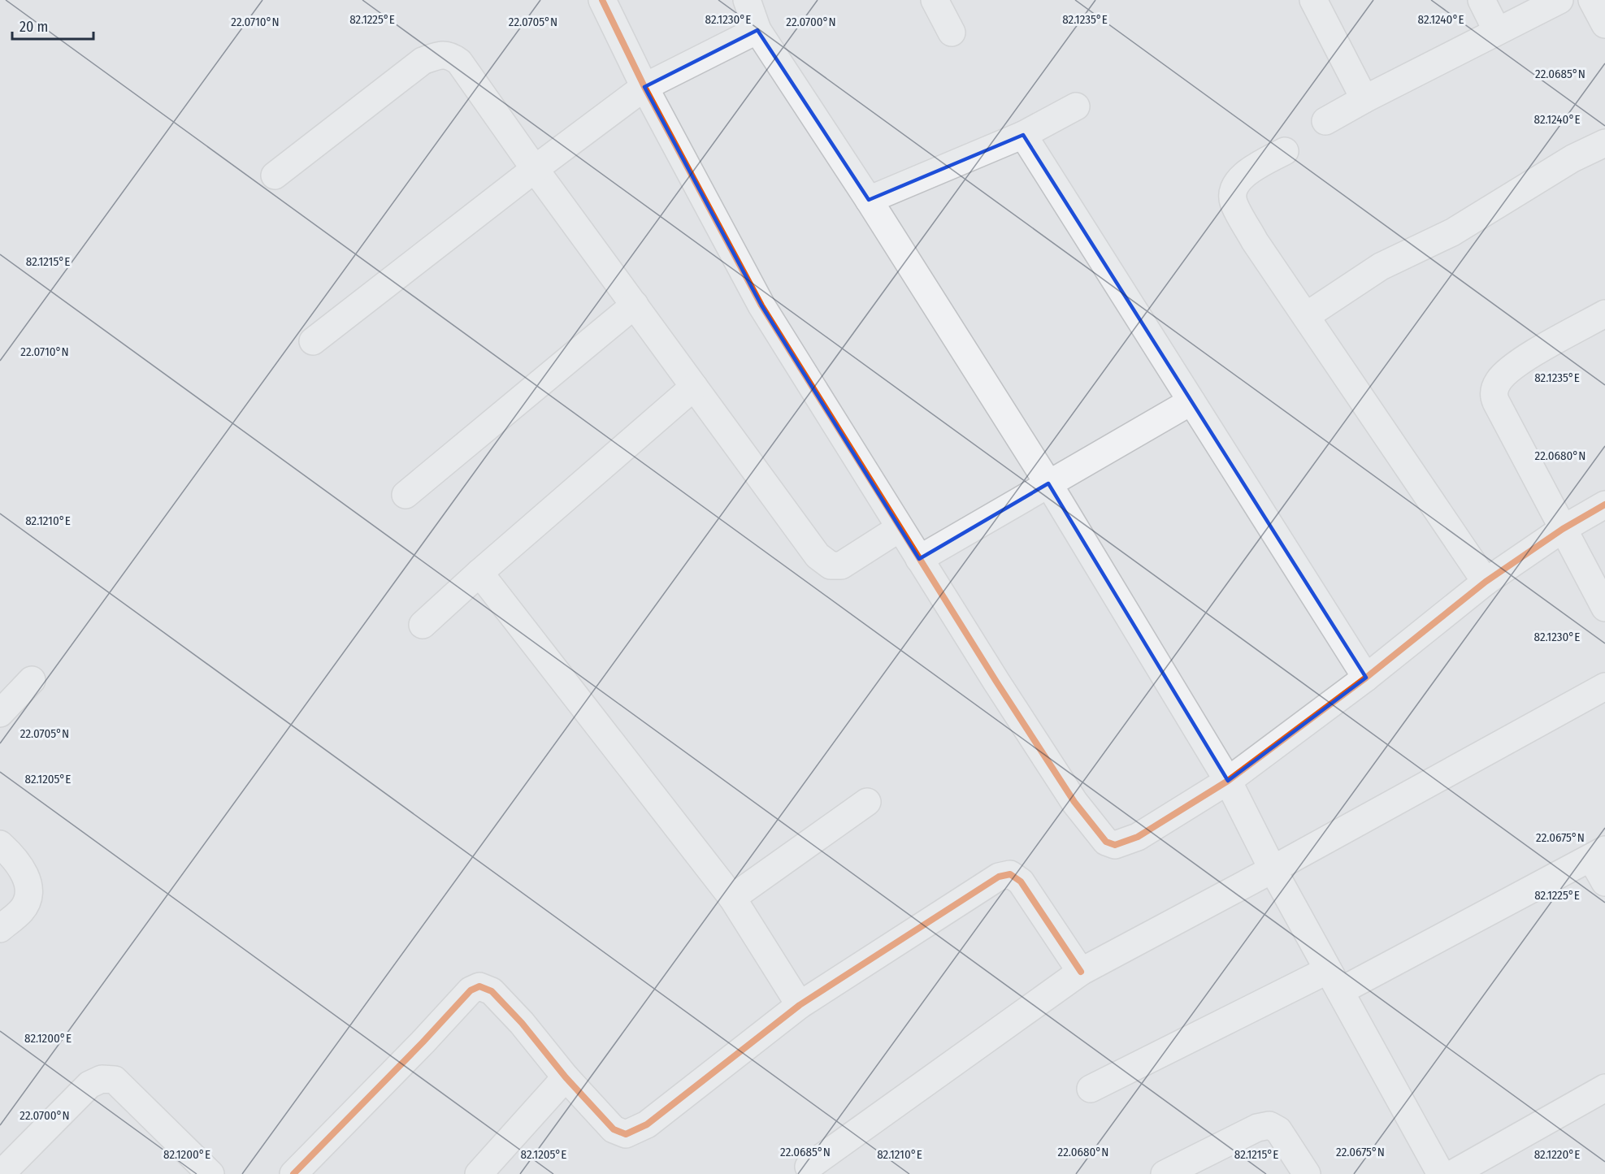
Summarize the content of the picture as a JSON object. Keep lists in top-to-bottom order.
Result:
{
  "scale_bar": "20 m",
  "coordinates": [
    "82.1225°E",
    "82.1235°E",
    "82.1230°E",
    "82.1240°E",
    "22.0700°N",
    "22.0710°N",
    "22.0705°N",
    "22.0685°N",
    "82.1215°E",
    "22.0680°N",
    "82.1210°E",
    "82.1205°E",
    "22.0675°N",
    "82.1200°E",
    "82.1220°E"
  ]
}
